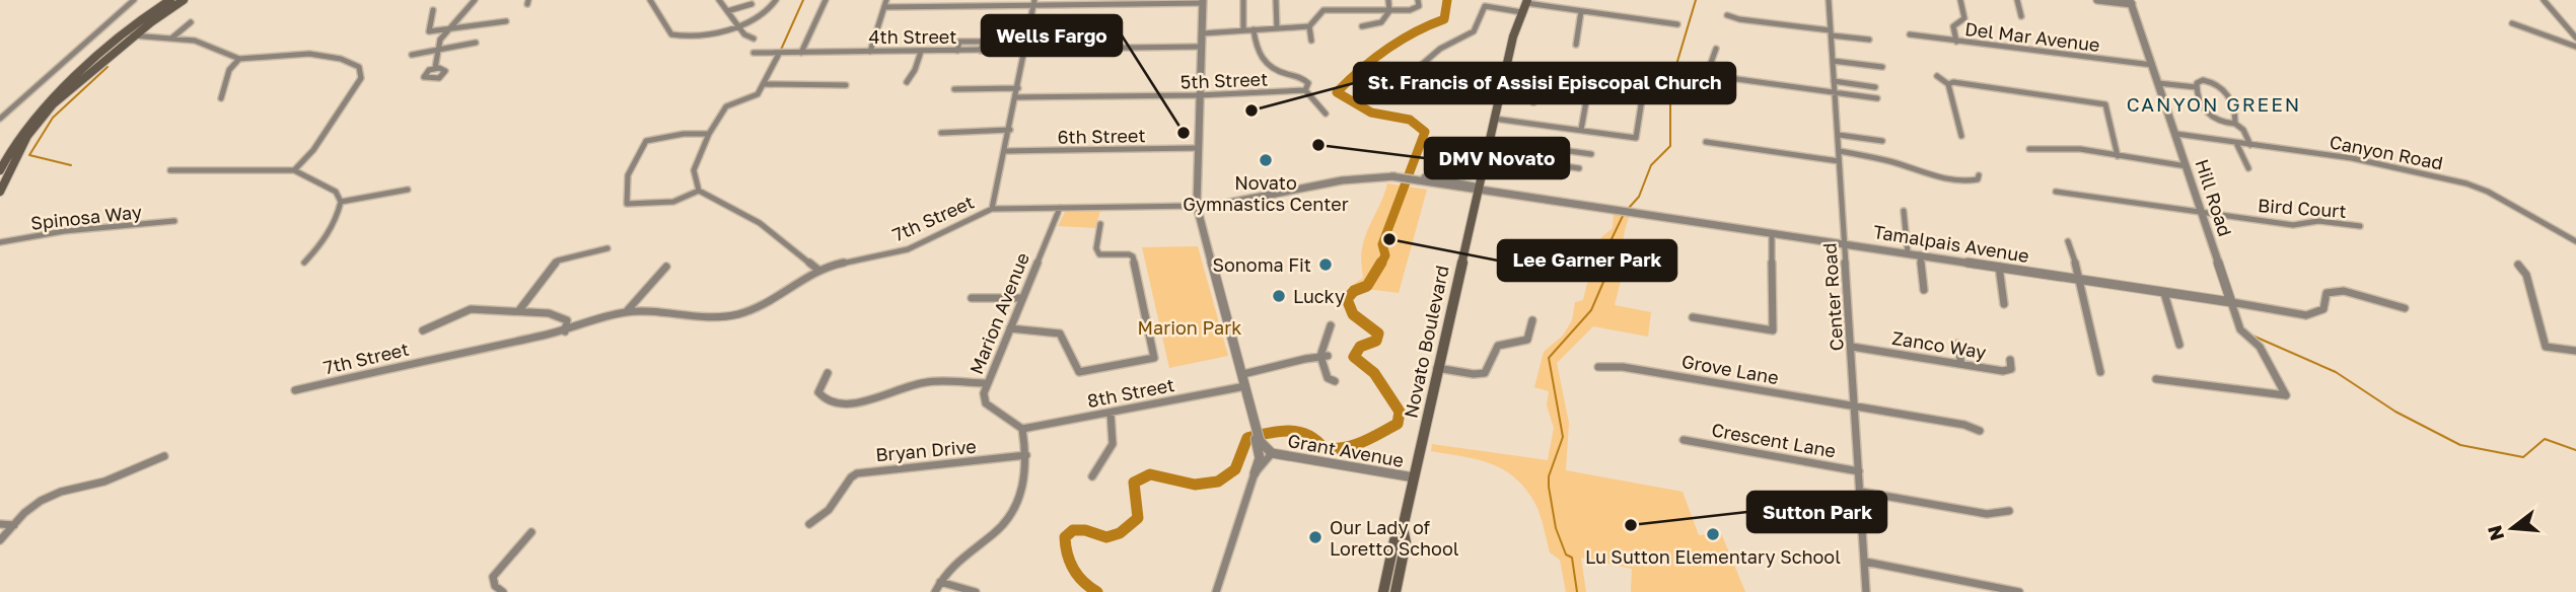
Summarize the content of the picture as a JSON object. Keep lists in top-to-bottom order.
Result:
{
  "streets": {
    "main road": ["Novato Boulevard"],
    "street": [
      "4th Street",
      "Del Mar Avenue",
      "5th Street",
      "6th Street",
      "Canyon Road",
      "Hill Road",
      "Bird Court",
      "Spinosa Way",
      "7th Street",
      "Tamalpais Avenue",
      "Center Road",
      "Marion Avenue",
      "Zanco Way",
      "Grove Lane",
      "8th Street",
      "Crescent Lane",
      "Bryan Drive",
      "Grant Avenue"
    ]
  },
  "crossings": [
    ["Del Mar Avenue", "Hill Road"],
    ["Canyon Road", "Hill Road"],
    ["Hill Road", "Bird Court"],
    ["Hill Road", "Tamalpais Avenue"],
    ["7th Street", "Tamalpais Avenue"],
    ["7th Street", "Marion Avenue"],
    ["7th Street", "Novato Boulevard"],
    ["Tamalpais Avenue", "Center Road"],
    ["Tamalpais Avenue", "Novato Boulevard"],
    ["Center Road", "Zanco Way"],
    ["Center Road", "Grove Lane"],
    ["Center Road", "Crescent Lane"],
    ["Marion Avenue", "8th Street"],
    ["Novato Boulevard", "Grant Avenue"]
  ],
  "districts": ["CANYON GREEN"],
  "parks": ["Marion Park"],
  "places": [
    "St. Francis of Assisi Episcopal Church",
    "Wells Fargo",
    "DMV Novato",
    "Novato Gymnastics Center",
    "Lee Garner Park",
    "Sonoma Fit",
    "Lucky",
    "Sutton Park",
    "Lu Sutton Elementary School",
    "Our Lady of Loretto School"
  ],
  "north": "left"
}
